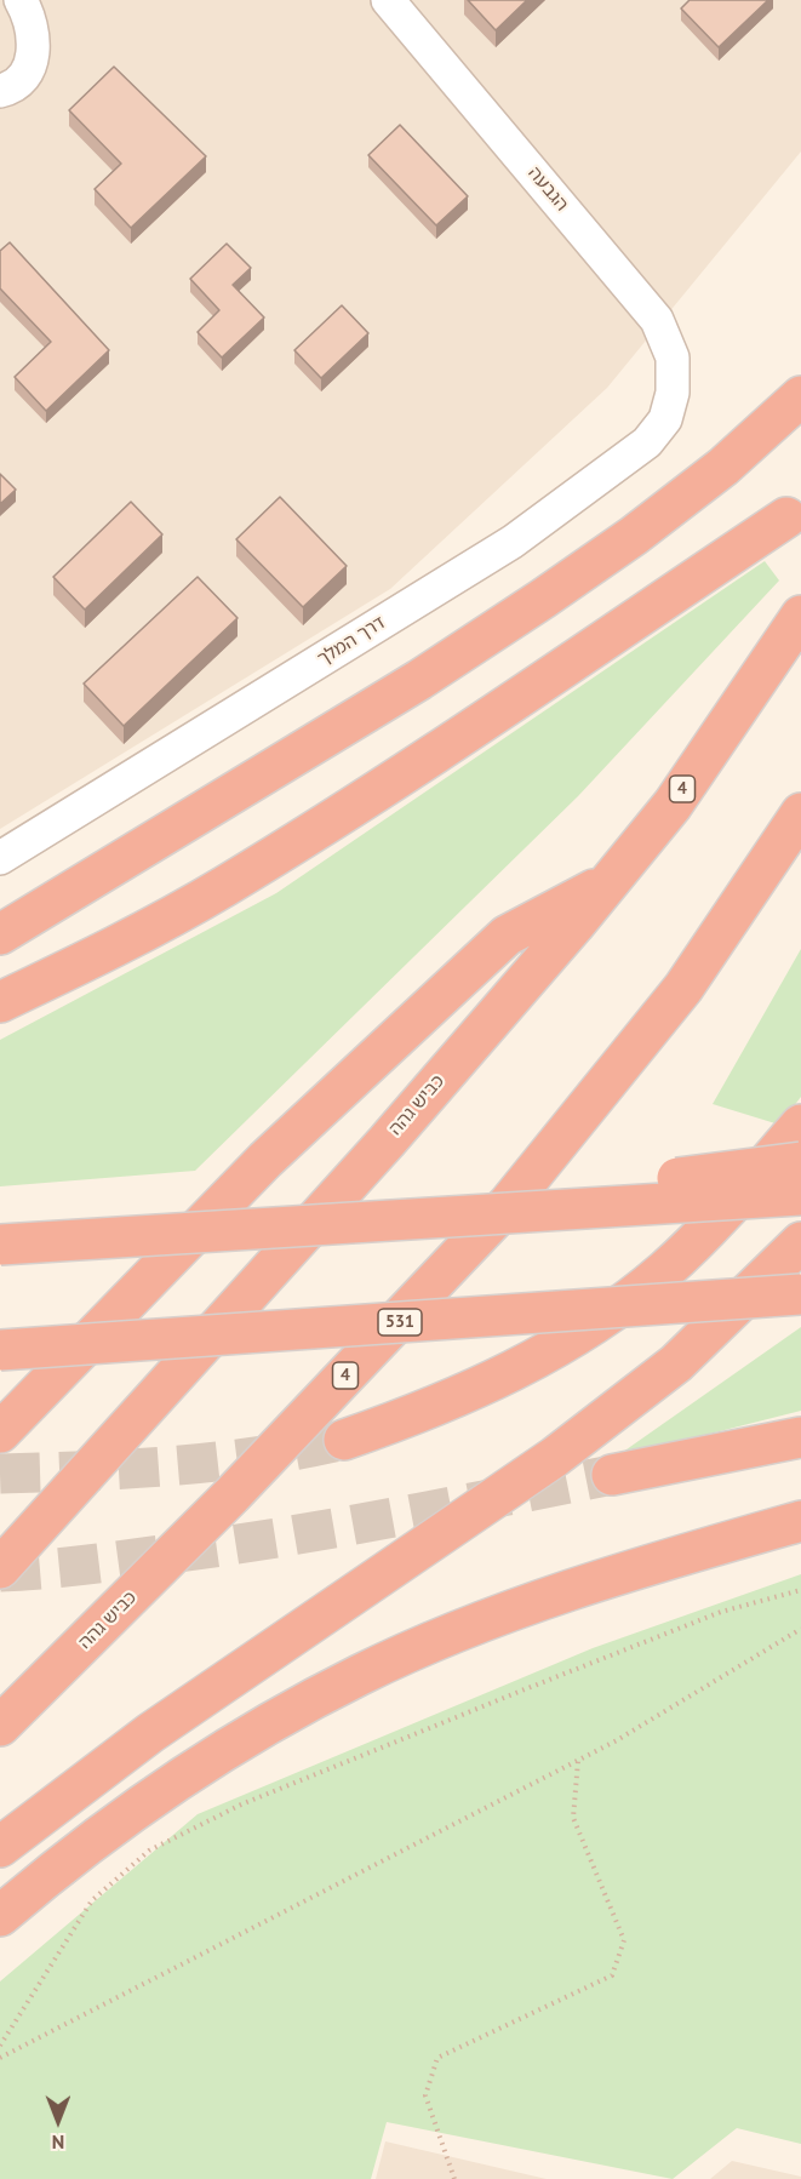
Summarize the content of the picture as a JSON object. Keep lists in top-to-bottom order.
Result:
{
  "streets": {
    "highway": ["4", "כביש גהה", "531"],
    "street": ["הגבעה", "דרך המלך"]
  },
  "crossings": [
    ["הגבעה", "דרך המלך"]
  ],
  "north": "bottom"
}
